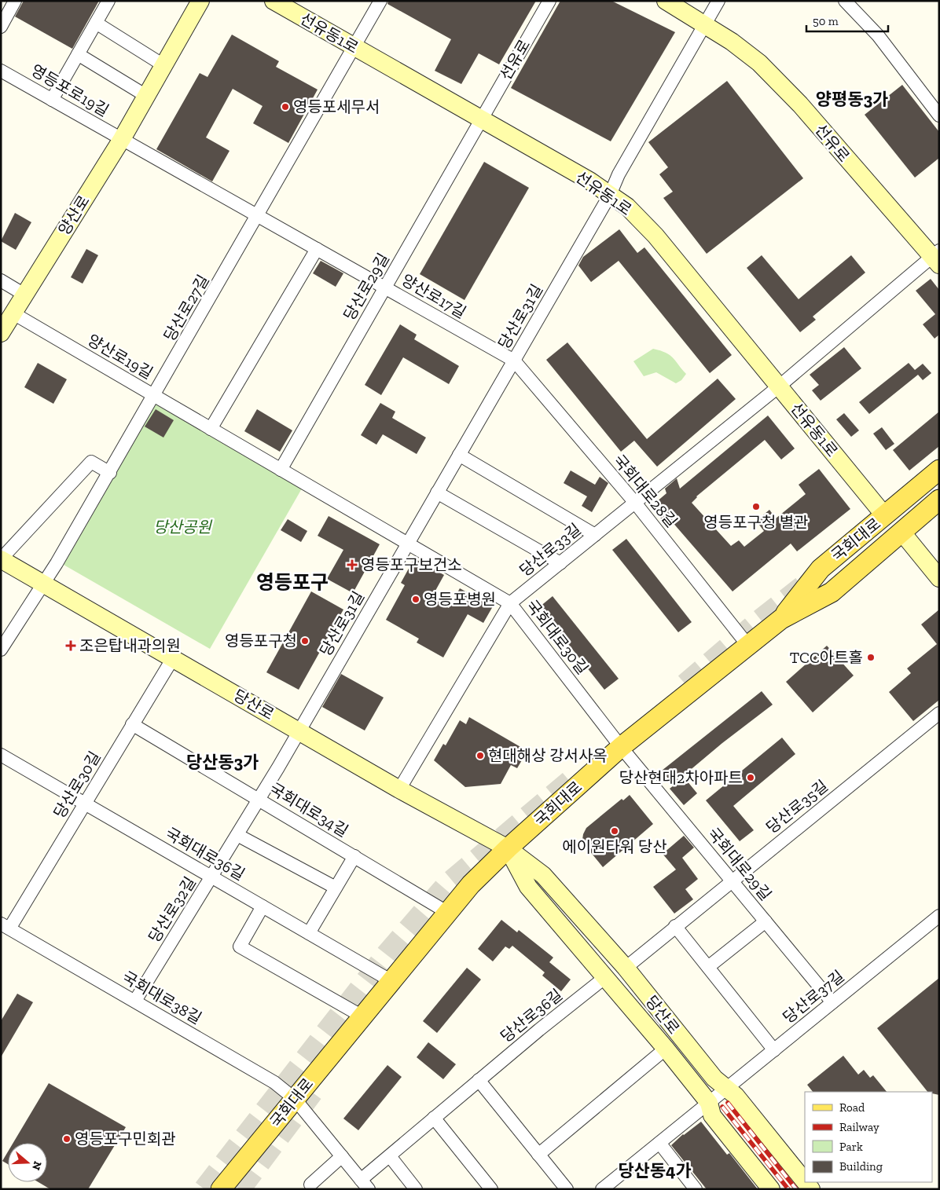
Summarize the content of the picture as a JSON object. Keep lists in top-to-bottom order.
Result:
{
  "streets": {
    "main road": [
      "선유동1로",
      "선유로",
      "양산로",
      "국회대로",
      "당산로"
    ],
    "street": [
      "영등포로19길",
      "당산로29길",
      "양산로17길",
      "당산로27길",
      "당산로31길",
      "양산로19길",
      "국회대로28길",
      "당산로33길",
      "국회대로30길",
      "당산로30길",
      "당산로35길",
      "국회대로34길",
      "국회대로36길",
      "국회대로29길",
      "당산로32길",
      "당산로37길",
      "국회대로38길",
      "당산로36길"
    ]
  },
  "crossings": [
    ["선유동1로", "선유로"],
    ["선유동1로", "당산로29길"],
    ["선유동1로", "당산로27길"],
    ["선유동1로", "당산로31길"],
    ["선유동1로", "국회대로"],
    ["선유동1로", "당산로33길"],
    ["선유로", "당산로29길"],
    ["선유로", "당산로33길"],
    ["영등포로19길", "양산로"],
    ["영등포로19길", "양산로17길"],
    ["양산로", "양산로17길"],
    ["양산로", "양산로19길"],
    ["당산로29길", "양산로17길"],
    ["당산로29길", "양산로19길"],
    ["양산로17길", "당산로27길"],
    ["양산로17길", "당산로31길"],
    ["양산로17길", "국회대로28길"],
    ["당산로27길", "양산로19길"],
    ["당산로27길", "당산로"],
    ["당산로31길", "양산로19길"],
    ["당산로31길", "국회대로28길"],
    ["당산로31길", "국회대로30길"],
    ["당산로31길", "당산로"],
    ["당산로31길", "당산로32길"],
    ["양산로19길", "국회대로30길"],
    ["국회대로28길", "국회대로"],
    ["국회대로28길", "당산로33길"],
    ["국회대로", "국회대로30길"],
    ["국회대로", "당산로"],
    ["국회대로", "국회대로34길"],
    ["국회대로", "국회대로36길"],
    ["국회대로", "국회대로29길"],
    ["국회대로", "국회대로38길"],
    ["당산로33길", "국회대로30길"],
    ["당산로33길", "당산로"],
    ["국회대로30길", "국회대로29길"],
    ["당산로", "당산로30길"],
    ["당산로", "당산로35길"],
    ["당산로", "당산로32길"],
    ["당산로", "당산로37길"],
    ["당산로", "당산로36길"],
    ["당산로30길", "국회대로34길"],
    ["당산로30길", "국회대로36길"],
    ["당산로30길", "국회대로38길"],
    ["당산로35길", "국회대로29길"],
    ["국회대로34길", "당산로32길"],
    ["국회대로36길", "당산로32길"],
    ["국회대로29길", "당산로37길"],
    ["당산로32길", "국회대로38길"],
    ["국회대로38길", "당산로36길"]
  ],
  "districts": [
    "양평동3가",
    "영등포구",
    "당산동3가",
    "당산동4가"
  ],
  "parks": ["당산공원"],
  "places": {
    "other": [
      "영등포세무서",
      "영등포구청 별관",
      "영등포병원",
      "영등포구청",
      "TCC아트홀",
      "현대해상 강서사옥",
      "당산현대2차아파트",
      "에이원타워 당산",
      "영등포구민회관"
    ],
    "health": ["영등포구보건소", "조은탑내과의원"]
  },
  "legend": [
    "Road",
    "Railway",
    "Park",
    "Building"
  ],
  "scale_bar": "50 m",
  "north": "right"
}
